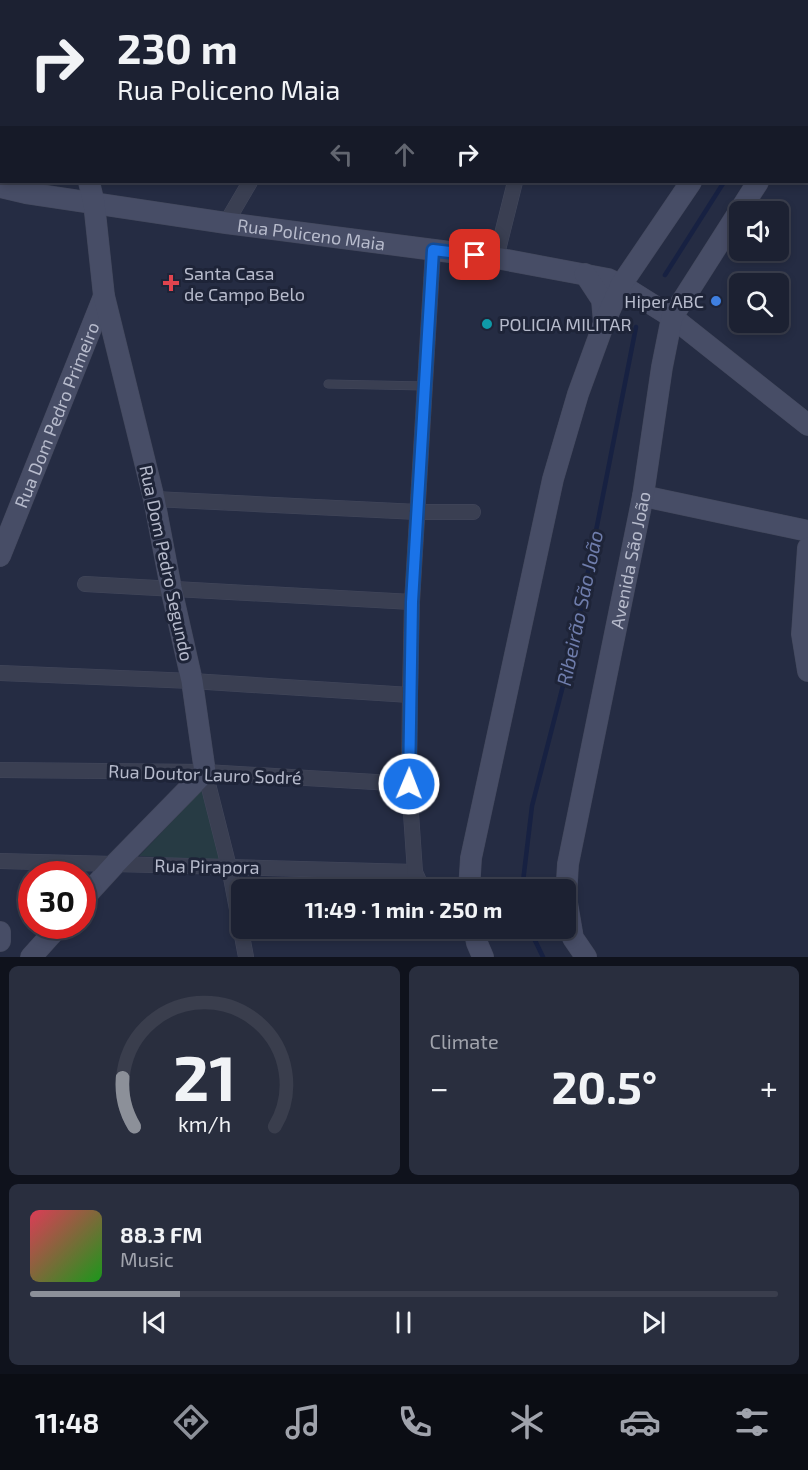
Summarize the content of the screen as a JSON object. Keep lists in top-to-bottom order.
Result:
{
  "streets": {
    "street": [
      "Rua Policeno Maia",
      "Rua Dom Pedro Primeiro",
      "Avenida São João",
      "Rua Dom Pedro Segundo",
      "Rua Doutor Lauro Sodré",
      "Rua Pirapora"
    ]
  },
  "crossings": [
    ["Rua Policeno Maia", "Avenida São João"],
    ["Rua Policeno Maia", "Rua Dom Pedro Segundo"],
    ["Rua Dom Pedro Primeiro", "Rua Dom Pedro Segundo"],
    ["Rua Dom Pedro Segundo", "Rua Doutor Lauro Sodré"]
  ],
  "water": ["Ribeirão São João"],
  "places": {
    "health": ["Santa Casa de Campo Belo"],
    "other": ["Hiper ABC", "POLICIA MILITAR"]
  },
  "page": {
    "turn": ["230 m", "Rua Policeno Maia"],
    "limit": "30",
    "trip": "11:49 · 1 min · 250 m",
    "tile": "Climate",
    "heat": ["−", "20.5°", "+"],
    "song": ["88.3 FM", "Music"],
    "tabs": "11:48",
    "gauge": ["21", "km/h"]
  }
}
